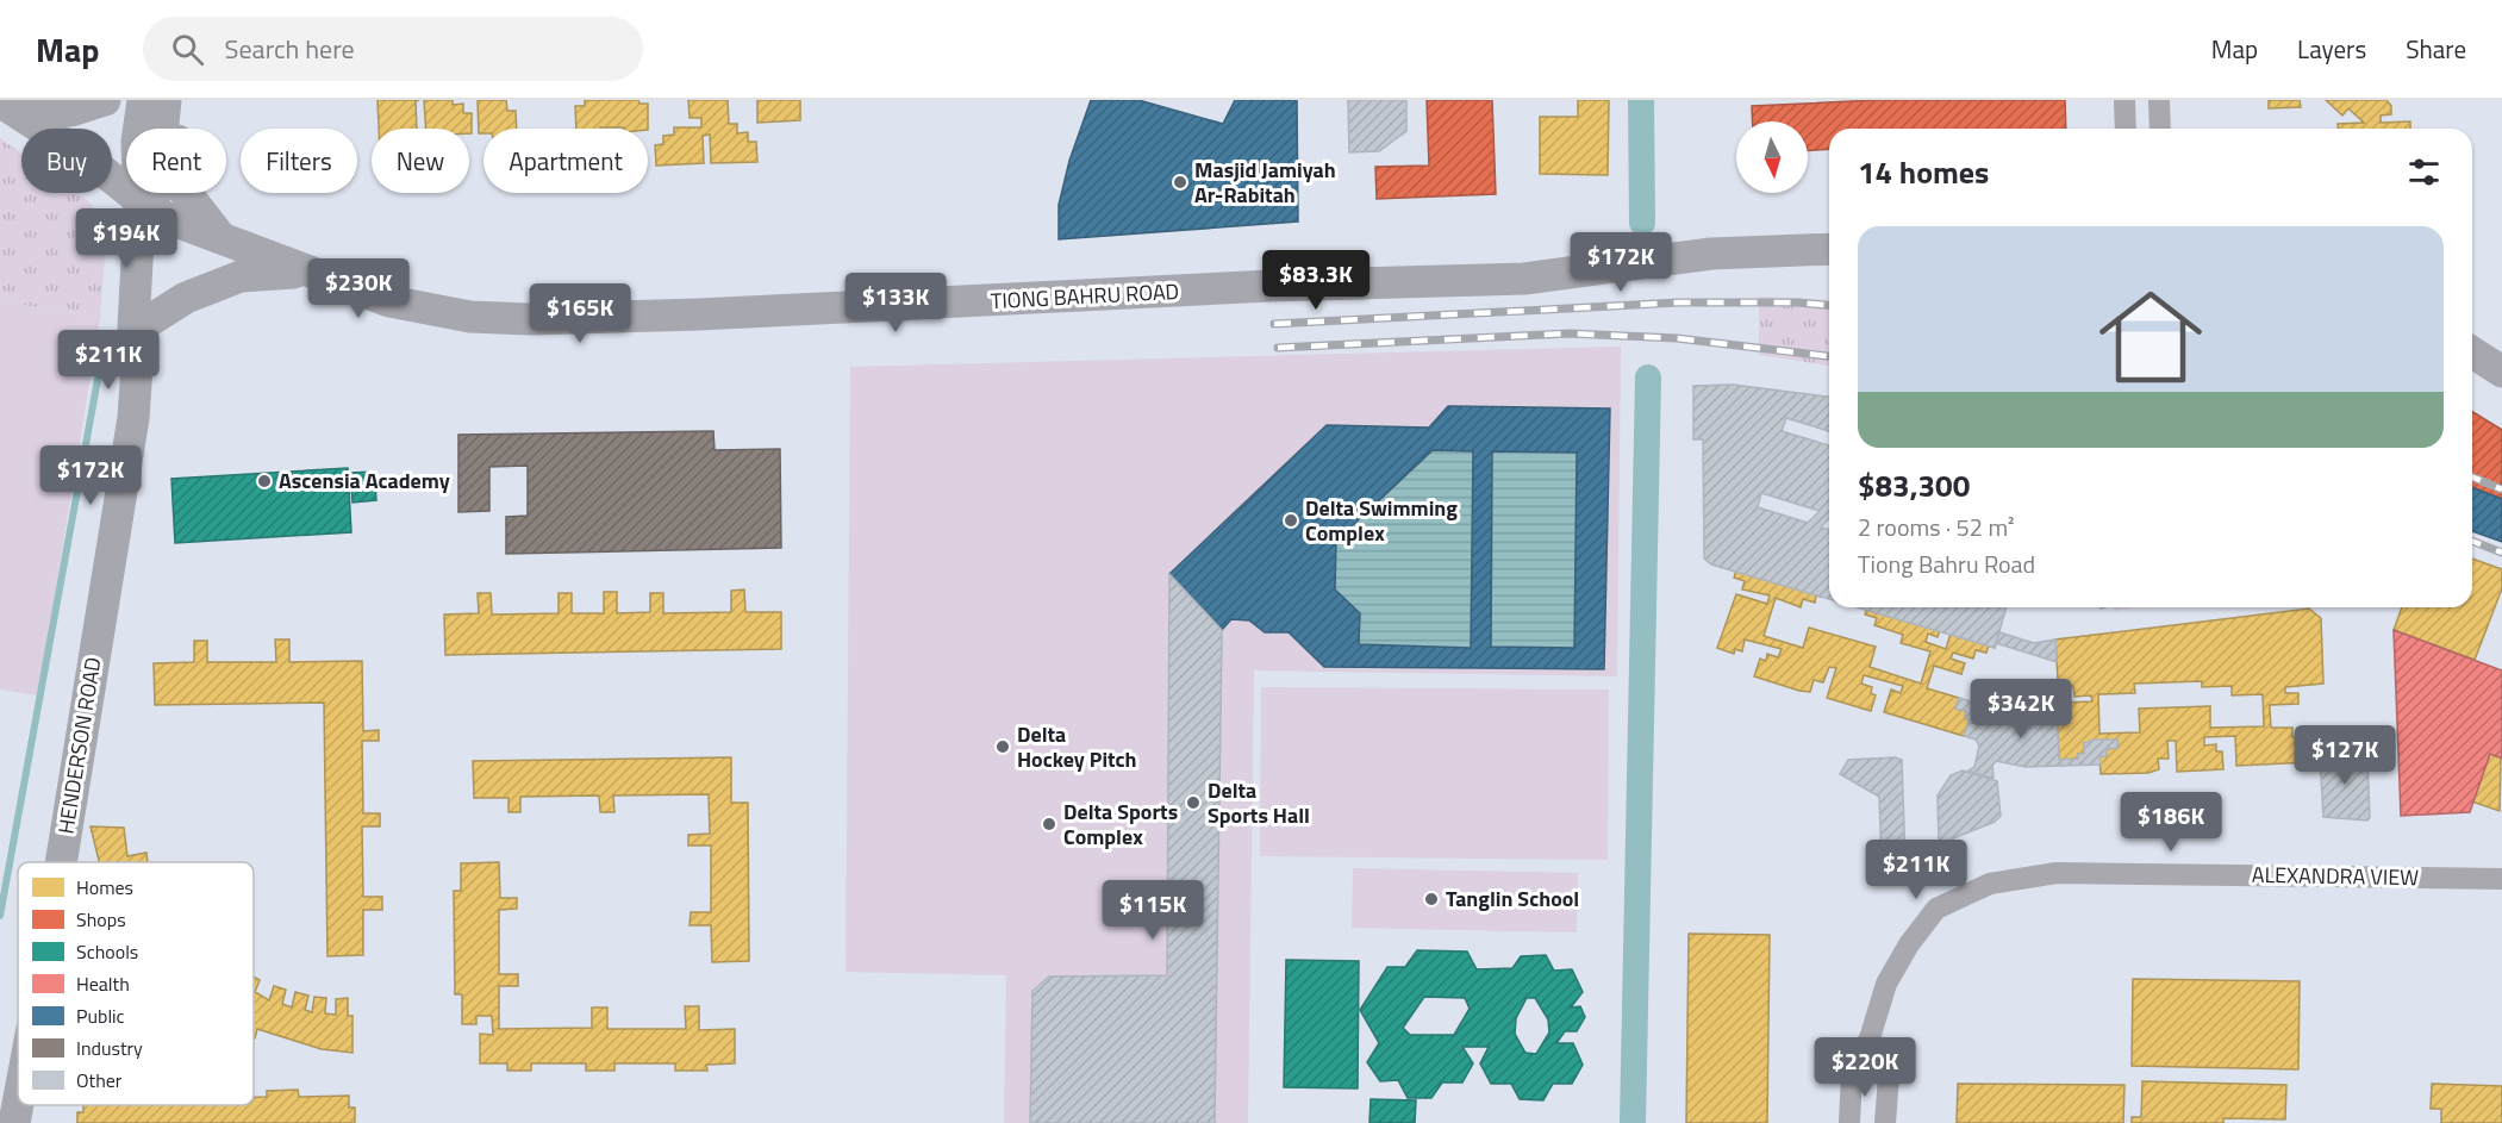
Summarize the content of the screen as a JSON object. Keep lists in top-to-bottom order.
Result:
{
  "streets": {
    "main road": ["TIONG BAHRU ROAD", "HENDERSON ROAD"],
    "street": ["ALEXANDRA VIEW"]
  },
  "crossings": [
    ["TIONG BAHRU ROAD", "HENDERSON ROAD"]
  ],
  "places": [
    "Masjid Jamiyah Ar-Rabitah",
    "Ascensia Academy",
    "Delta Swimming Complex",
    "Delta Hockey Pitch",
    "Delta Sports Hall",
    "Delta Sports Complex",
    "Tanglin School"
  ],
  "legend": [
    "Homes",
    "Shops",
    "Schools",
    "Health",
    "Public",
    "Industry",
    "Other"
  ],
  "north": "bottom",
  "page": {
    "header": "Map",
    "search": "Search here",
    "nav": ["Map", "Layers", "Share"],
    "chip": [
      "Buy",
      "Rent",
      "Filters",
      "New",
      "Apartment"
    ],
    "heading": "14 homes",
    "price": [
      "$194K",
      "$172K",
      "$83.3K",
      "$230K",
      "$133K",
      "$165K",
      "$211K",
      "$172K",
      "$342K",
      "$127K",
      "$186K",
      "$211K",
      "$115K",
      "$220K"
    ],
    "list": [
      {
        "name": "$83,300",
        "note": "2 rooms · 52 m² · Tiong Bahru Road"
      }
    ]
  }
}
